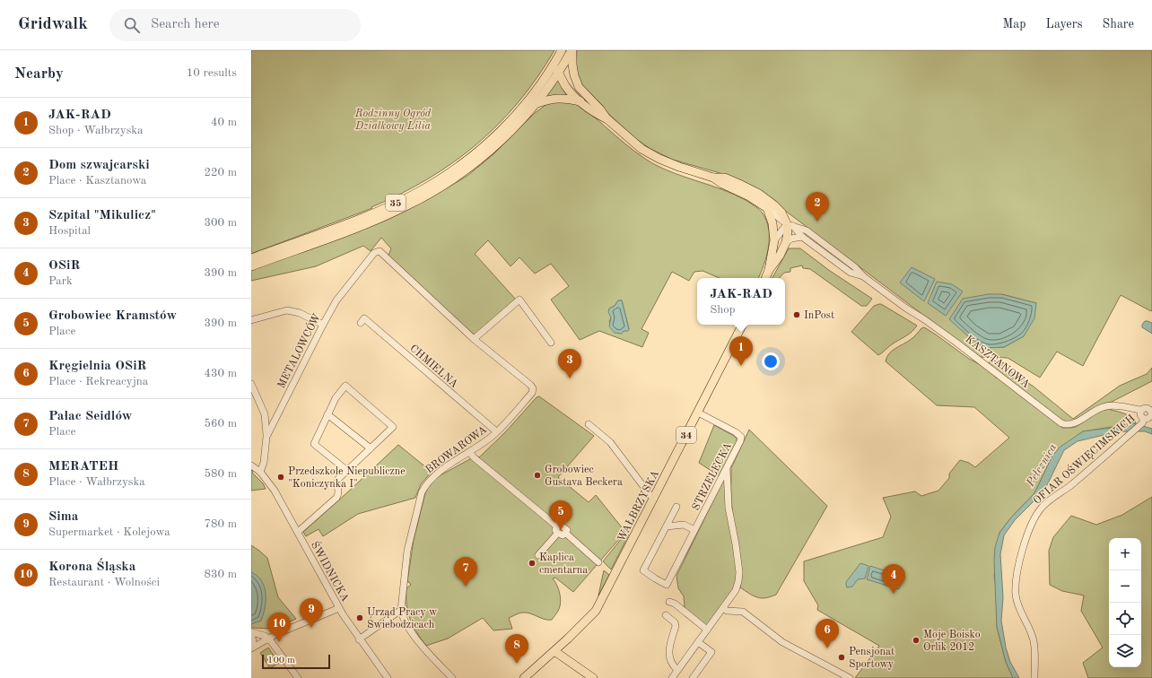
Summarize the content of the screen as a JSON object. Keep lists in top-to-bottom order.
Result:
{
  "streets": {
    "main road": ["35", "34", "WAŁBRZYSKA"],
    "street": [
      "METALOWCÓW",
      "KASZTANOWA",
      "CHMIELNA",
      "BROWAROWA",
      "OFIAR OŚWIĘCIMSKICH",
      "STRZELECKA",
      "ŚWIDNICKA"
    ]
  },
  "crossings": [
    ["METALOWCÓW", "BROWAROWA"],
    ["METALOWCÓW", "ŚWIDNICKA"],
    ["KASZTANOWA", "OFIAR OŚWIĘCIMSKICH"],
    ["CHMIELNA", "BROWAROWA"],
    ["STRZELECKA", "WAŁBRZYSKA"]
  ],
  "water": ["Pełcznica"],
  "parks": ["Rodzinny Ogród Działkowy Lilia"],
  "places": [
    "InPost",
    "Grobowiec Gustava Beckera",
    "Przedszkole Niepubliczne \"Koniczynka I\"",
    "Kaplica cmentarna",
    "Urząd Pracy w Świebodzicach",
    "Moje Boisko Orlik 2012",
    "Pensjonat Sportowy"
  ],
  "scale_bar": "100 m",
  "page": {
    "header": "Gridwalk",
    "search": "Search here",
    "nav": ["Map", "Layers", "Share"],
    "heading": ["Nearby", "10 results"],
    "list": [
      {
        "mark": "1",
        "name": "JAK-RAD",
        "note": "Shop · Wałbrzyska",
        "value": "40 m"
      },
      {
        "mark": "2",
        "name": "Dom szwajcarski",
        "note": "Place · Kasztanowa",
        "value": "220 m"
      },
      {
        "mark": "3",
        "name": "Szpital \"Mikulicz\"",
        "note": "Hospital",
        "value": "300 m"
      },
      {
        "mark": "4",
        "name": "OSiR",
        "note": "Park",
        "value": "390 m"
      },
      {
        "mark": "5",
        "name": "Grobowiec Kramstów",
        "note": "Place",
        "value": "390 m"
      },
      {
        "mark": "6",
        "name": "Kręgielnia OSiR",
        "note": "Place · Rekreacyjna",
        "value": "430 m"
      },
      {
        "mark": "7",
        "name": "Pałac Seidlów",
        "note": "Place",
        "value": "560 m"
      },
      {
        "mark": "8",
        "name": "MERATEH",
        "note": "Place · Wałbrzyska",
        "value": "580 m"
      },
      {
        "mark": "9",
        "name": "Sima",
        "note": "Supermarket · Kolejowa",
        "value": "780 m"
      },
      {
        "mark": "10",
        "name": "Korona Śląska",
        "note": "Restaurant · Wolności",
        "value": "830 m"
      }
    ],
    "pins": [
      "2",
      "1",
      "3",
      "5",
      "7",
      "4",
      "9",
      "10",
      "6",
      "8"
    ],
    "popup": ["JAK-RAD", "Shop"],
    "map_buttons": ["+", "−"],
    "scale": "100 m"
  }
}
